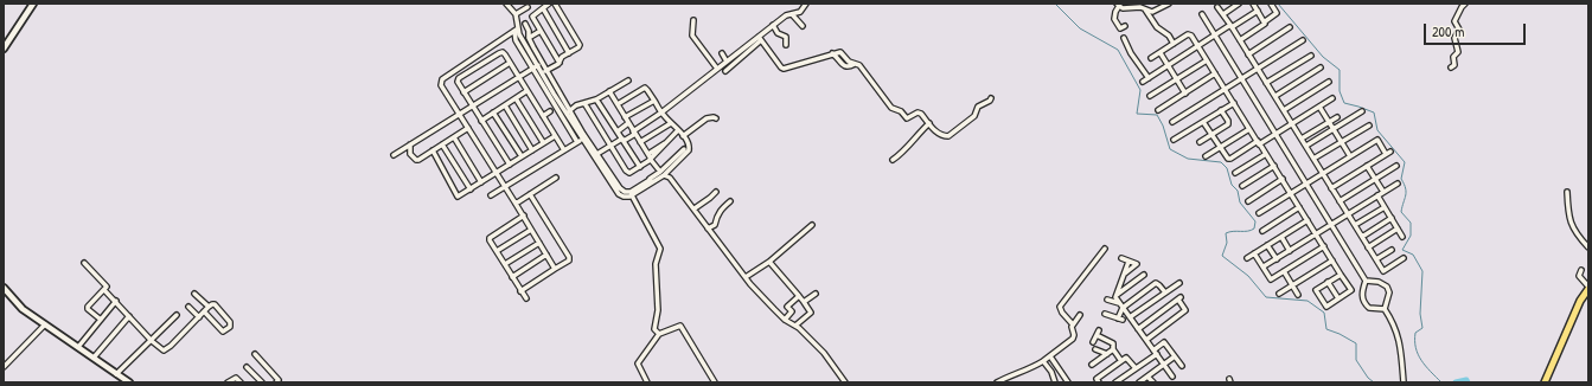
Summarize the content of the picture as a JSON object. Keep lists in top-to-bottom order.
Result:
{
  "scale_bar": "200 m"
}
